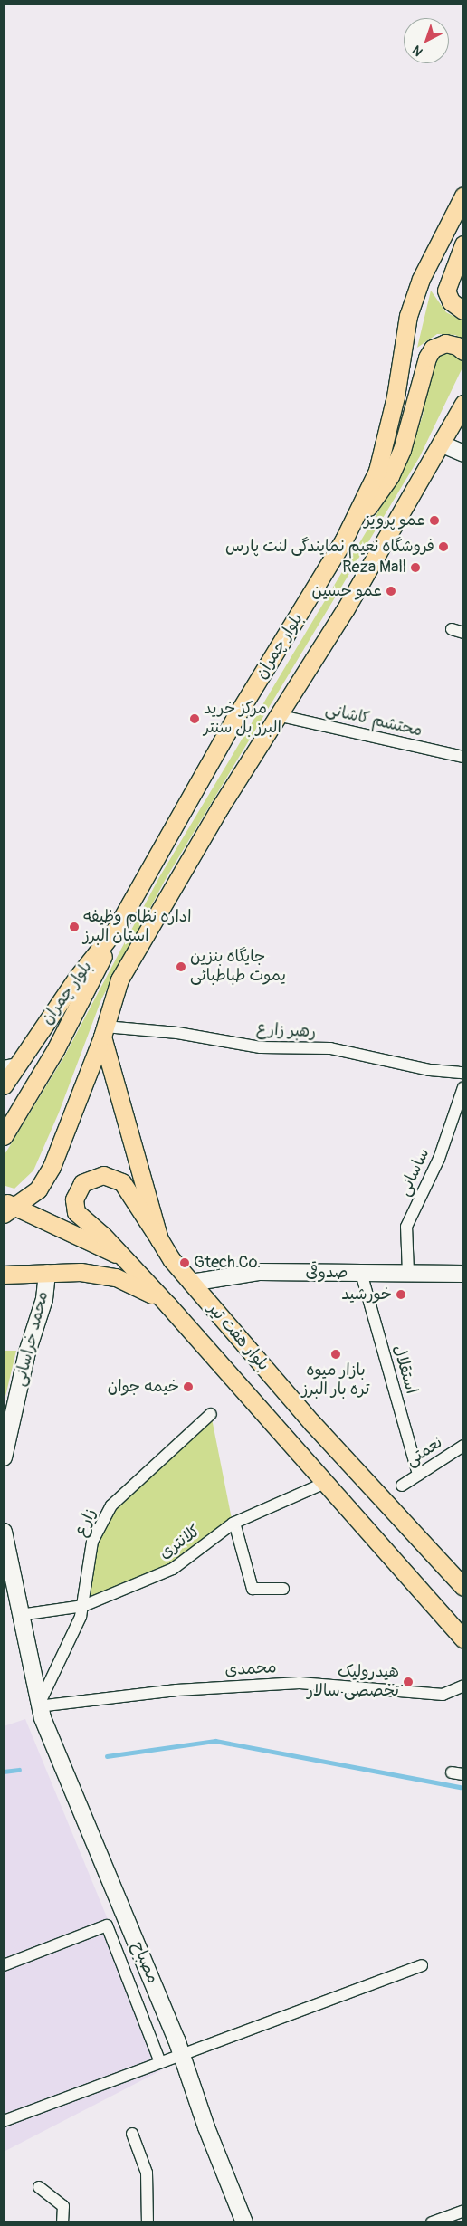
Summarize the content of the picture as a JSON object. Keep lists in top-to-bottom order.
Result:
{
  "streets": {
    "main road": ["بلوار چمران", "بلوار هفت تیر"],
    "street": [
      "محتشم کاشانی",
      "رهبر زارع",
      "ساسانی",
      "صدوقی",
      "محمد خراسانی",
      "استقلال",
      "نعمتی",
      "زارع",
      "کلانتری",
      "محمدی",
      "مصباح"
    ]
  },
  "crossings": [
    ["رهبر زارع", "بلوار هفت تیر"],
    ["ساسانی", "صدوقی"],
    ["صدوقی", "بلوار هفت تیر"],
    ["صدوقی", "استقلال"],
    ["بلوار هفت تیر", "محمد خراسانی"],
    ["بلوار هفت تیر", "کلانتری"],
    ["استقلال", "نعمتی"],
    ["زارع", "کلانتری"],
    ["زارع", "محمدی"],
    ["زارع", "مصباح"],
    ["محمدی", "مصباح"]
  ],
  "places": [
    "عمو پرویز",
    "فروشگاه نعیم نمایندگی لنت پارس",
    "Reza Mall",
    "عمو حسین",
    "مرکز خرید البرز بل سنتر",
    "اداره نظام وظیفه استان البرز",
    "جایگاه بنزین یموت طباطبائی",
    "Gtech Co.",
    "خورشید",
    "بازار میوه تره بار البرز",
    "خیمه جوان",
    "هیدرولیک تخصصی سالار"
  ],
  "north": "bottom left"
}
